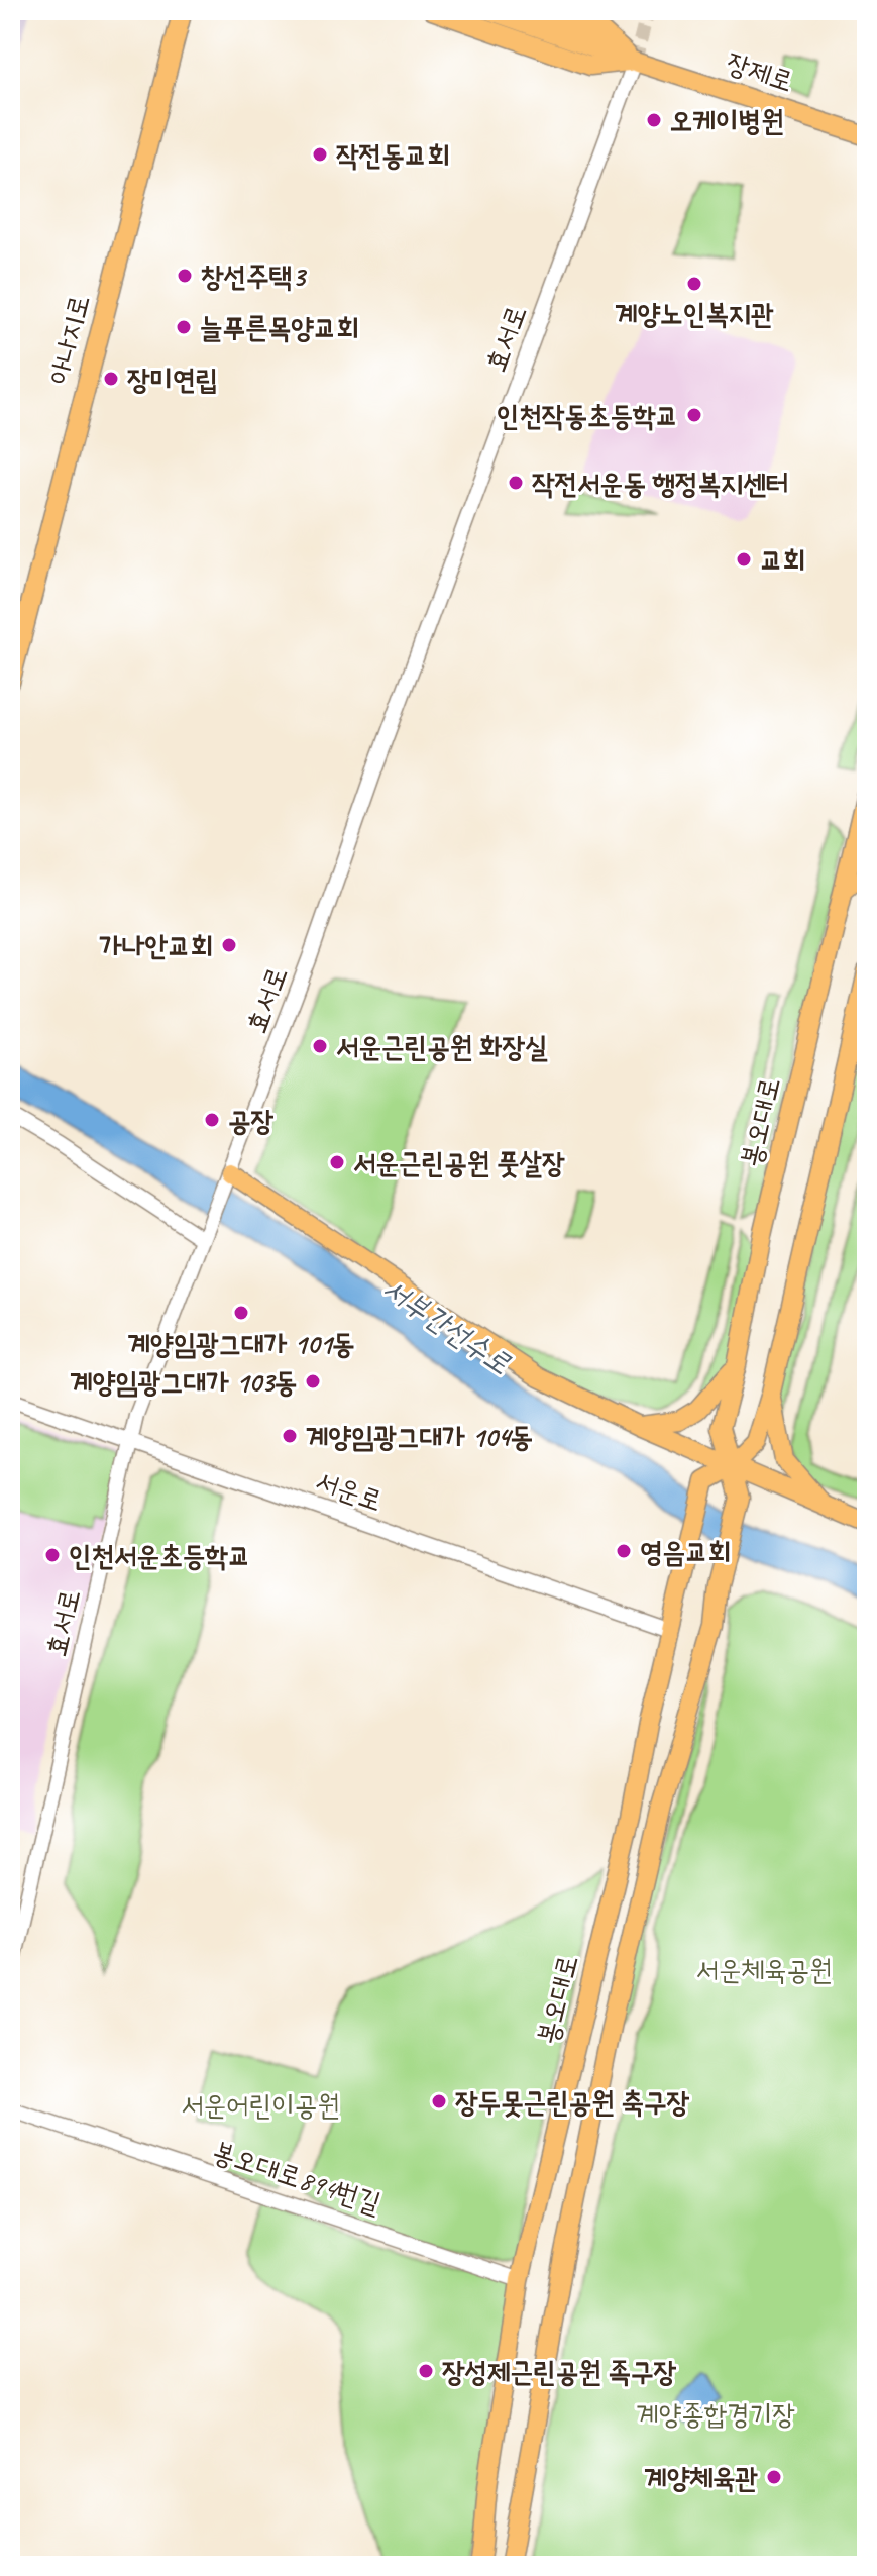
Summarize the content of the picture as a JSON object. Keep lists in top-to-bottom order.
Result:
{
  "streets": {
    "main road": ["장제로", "아나지로", "봉오대로"],
    "street": ["효서로", "서운로", "봉오대로894번길"]
  },
  "crossings": [
    ["장제로", "효서로"],
    ["효서로", "서운로"],
    ["봉오대로", "서운로"],
    ["봉오대로", "봉오대로894번길"]
  ],
  "water": ["서부간선수로"],
  "parks": ["서운체육공원", "서운어린이공원", "계양종합경기장"],
  "places": [
    "오케이병원",
    "작전동교회",
    "창선주택3",
    "계양노인복지관",
    "늘푸른목양교회",
    "장미연립",
    "인천작동초등학교",
    "작전서운동 행정복지센터",
    "교회",
    "가나안교회",
    "서운근린공원 화장실",
    "공장",
    "서운근린공원 풋살장",
    "계양임광그대가 101동",
    "계양임광그대가 103동",
    "계양임광그대가 104동",
    "영음교회",
    "인천서운초등학교",
    "장두못근린공원 축구장",
    "장성제근린공원 족구장",
    "계양체육관"
  ]
}
